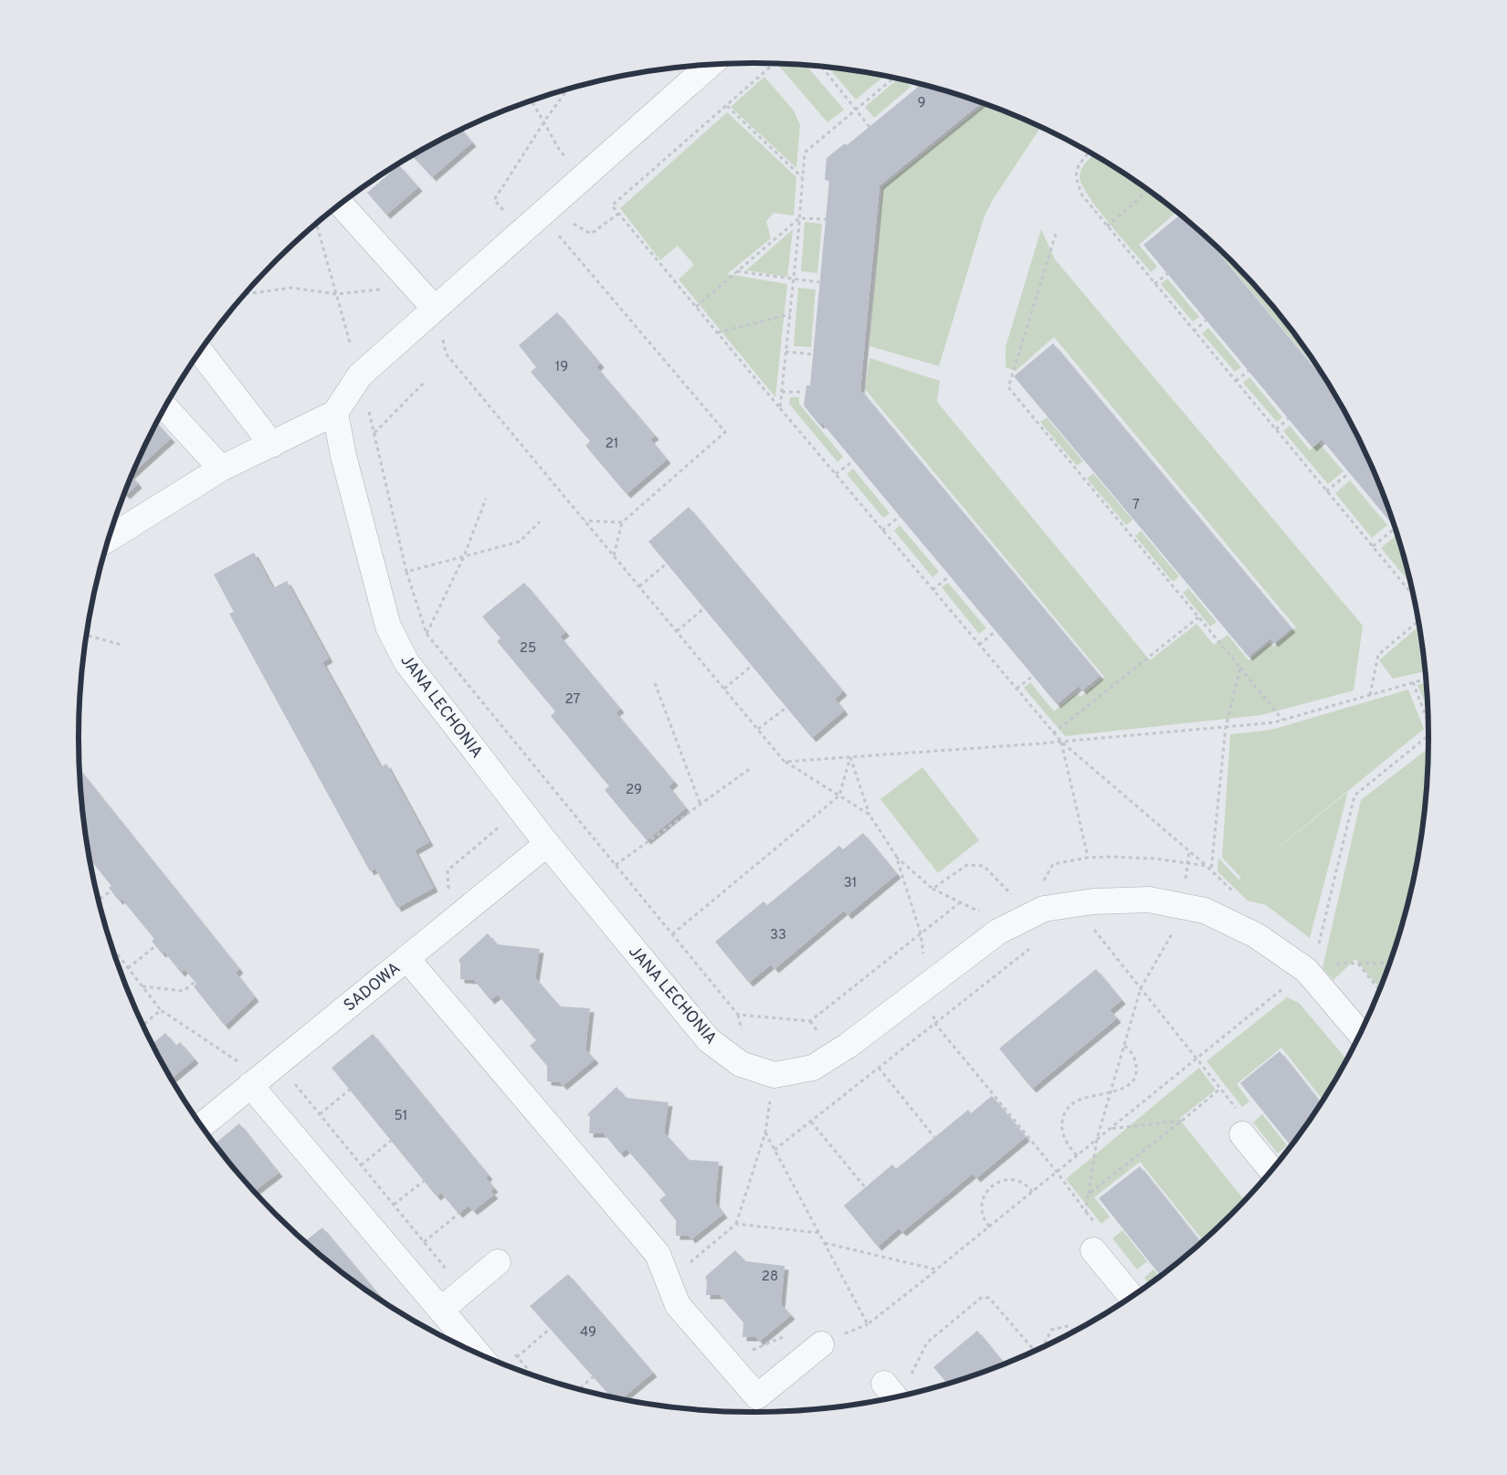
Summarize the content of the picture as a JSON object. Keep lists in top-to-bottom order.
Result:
{
  "streets": {
    "street": ["JANA LECHONIA", "SADOWA"]
  },
  "crossings": [
    ["JANA LECHONIA", "SADOWA"]
  ],
  "house_numbers": [
    "9",
    "19",
    "21",
    "7",
    "25",
    "27",
    "29",
    "31",
    "33",
    "51",
    "28",
    "49"
  ]
}
